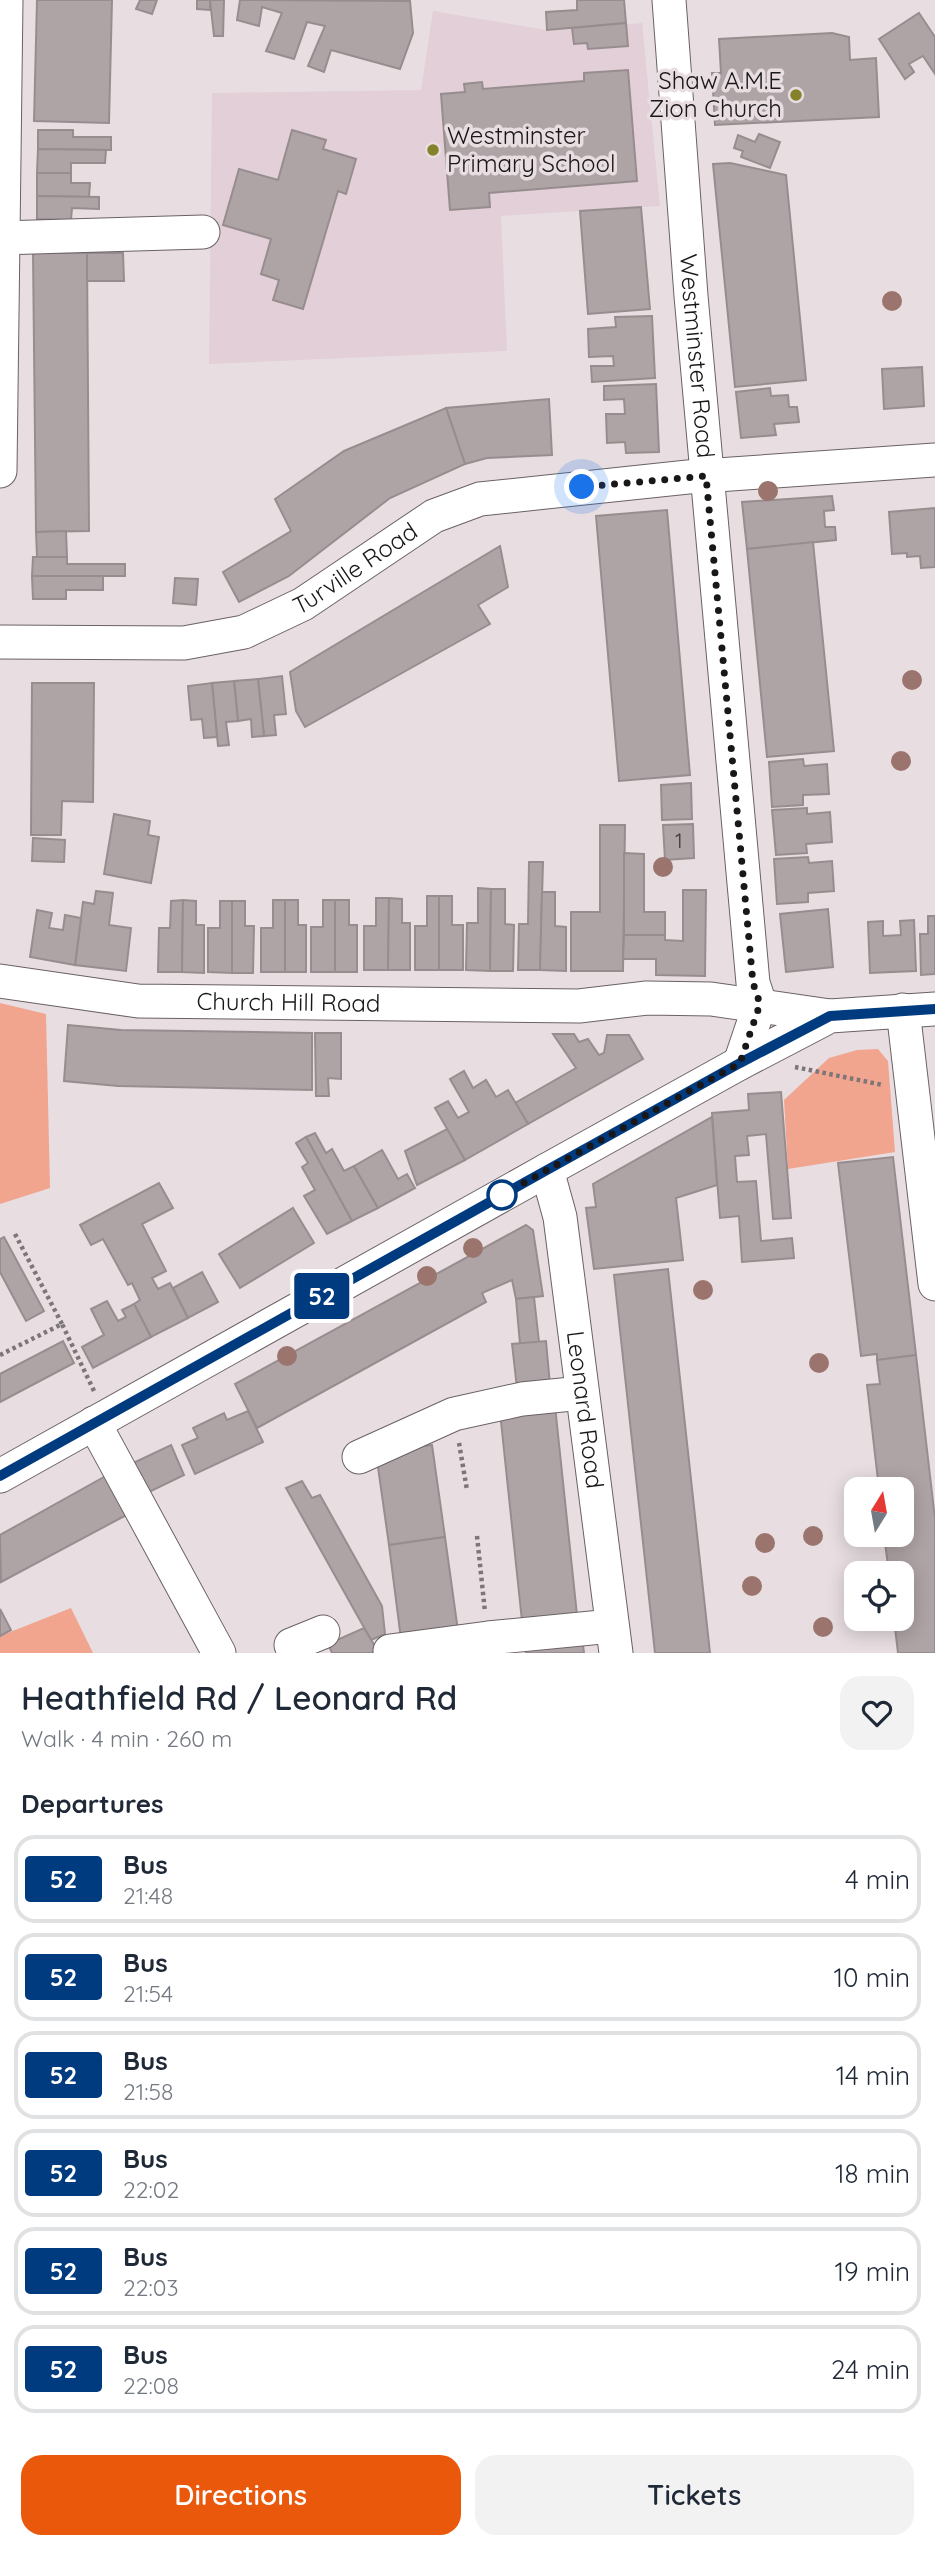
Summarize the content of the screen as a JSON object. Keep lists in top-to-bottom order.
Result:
{
  "streets": {
    "street": [
      "Westminster Road",
      "Turville Road",
      "Church Hill Road",
      "Leonard Road"
    ]
  },
  "crossings": [
    ["Westminster Road", "Turville Road"],
    ["Westminster Road", "Church Hill Road"]
  ],
  "places": ["Shaw A.M.E Zion Church", "Westminster Primary School"],
  "lines": ["bus line 52"],
  "house_numbers": ["1"],
  "north": "top",
  "page": {
    "on_map": "52",
    "heading": [
      ["Heathfield Rd / Leonard Rd", "Walk · 4 min · 260 m"],
      "Departures"
    ],
    "list": [
      {
        "mark": "52",
        "name": "Bus",
        "note": "21:48",
        "value": "4 min"
      },
      {
        "mark": "52",
        "name": "Bus",
        "note": "21:54",
        "value": "10 min"
      },
      {
        "mark": "52",
        "name": "Bus",
        "note": "21:58",
        "value": "14 min"
      },
      {
        "mark": "52",
        "name": "Bus",
        "note": "22:02",
        "value": "18 min"
      },
      {
        "mark": "52",
        "name": "Bus",
        "note": "22:03",
        "value": "19 min"
      },
      {
        "mark": "52",
        "name": "Bus",
        "note": "22:08",
        "value": "24 min"
      }
    ],
    "buttons": ["Directions", "Tickets"]
  }
}
